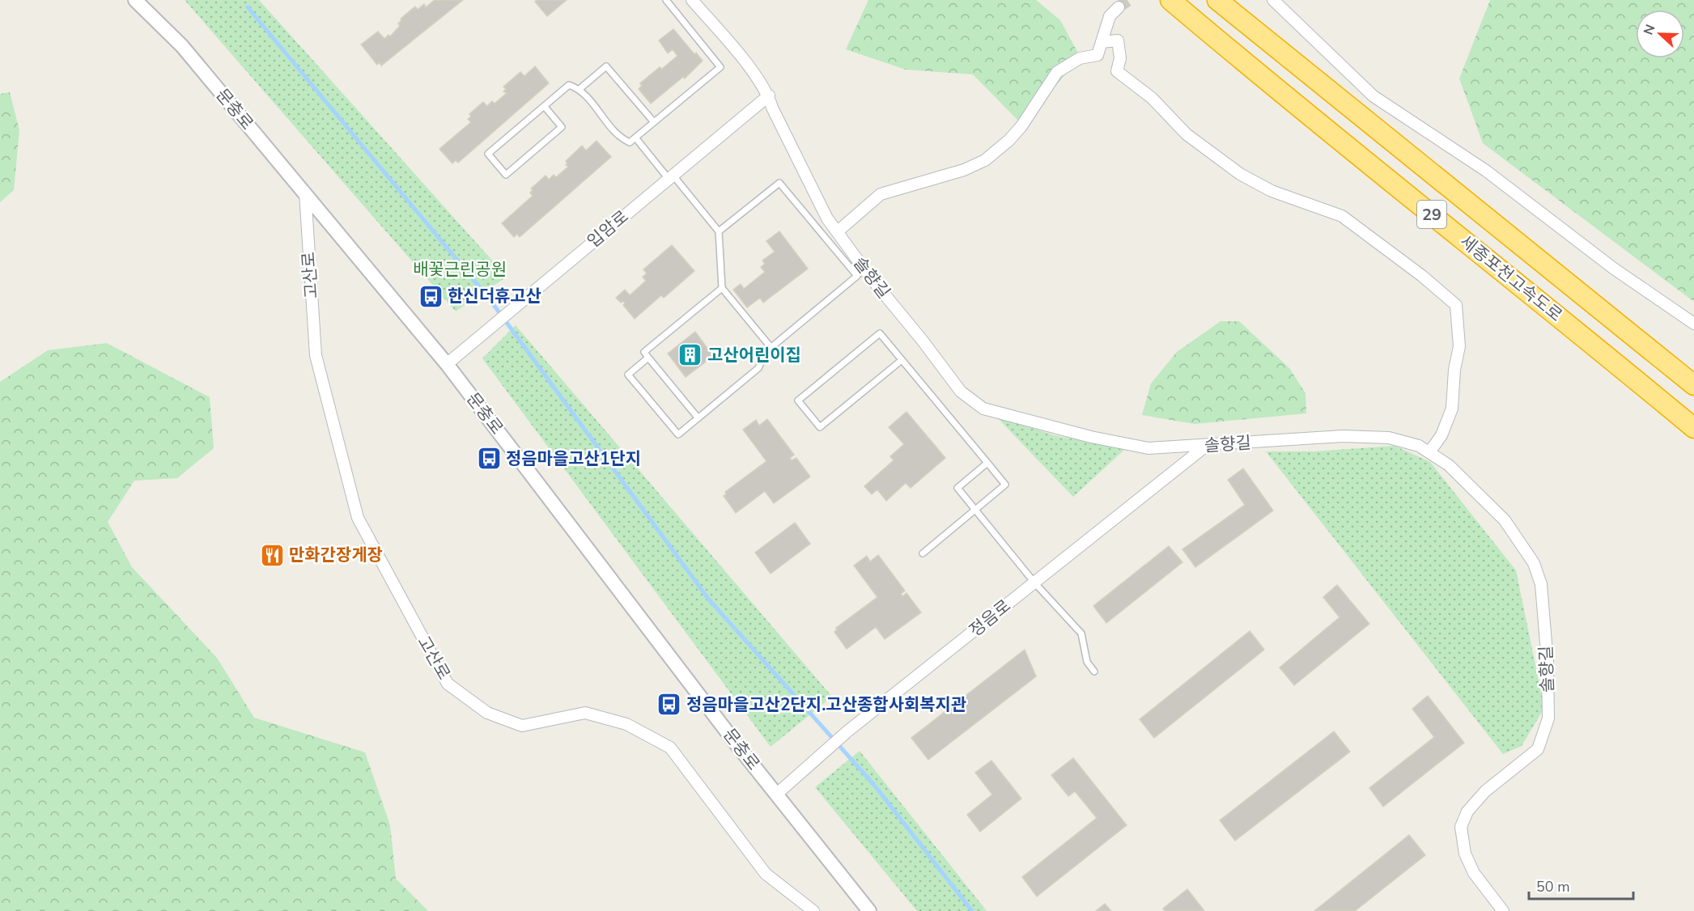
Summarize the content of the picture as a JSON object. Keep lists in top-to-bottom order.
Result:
{
  "streets": {
    "highway": ["29", "세종포천고속도로"],
    "street": [
      "문충로",
      "입암로",
      "고산로",
      "솔향길",
      "정음로"
    ]
  },
  "crossings": [
    ["문충로", "입암로"],
    ["문충로", "고산로"],
    ["문충로", "정음로"],
    ["입암로", "솔향길"],
    ["솔향길", "정음로"]
  ],
  "parks": ["배꽃근린공원"],
  "places": {
    "bus stop": ["한신더휴고산", "정음마을고산1단지", "정음마을고산2단지.고산종합사회복지관"],
    "building": ["고산어린이집"],
    "restaurant": ["만화간장게장"]
  },
  "scale_bar": "50 m",
  "north": "left"
}
